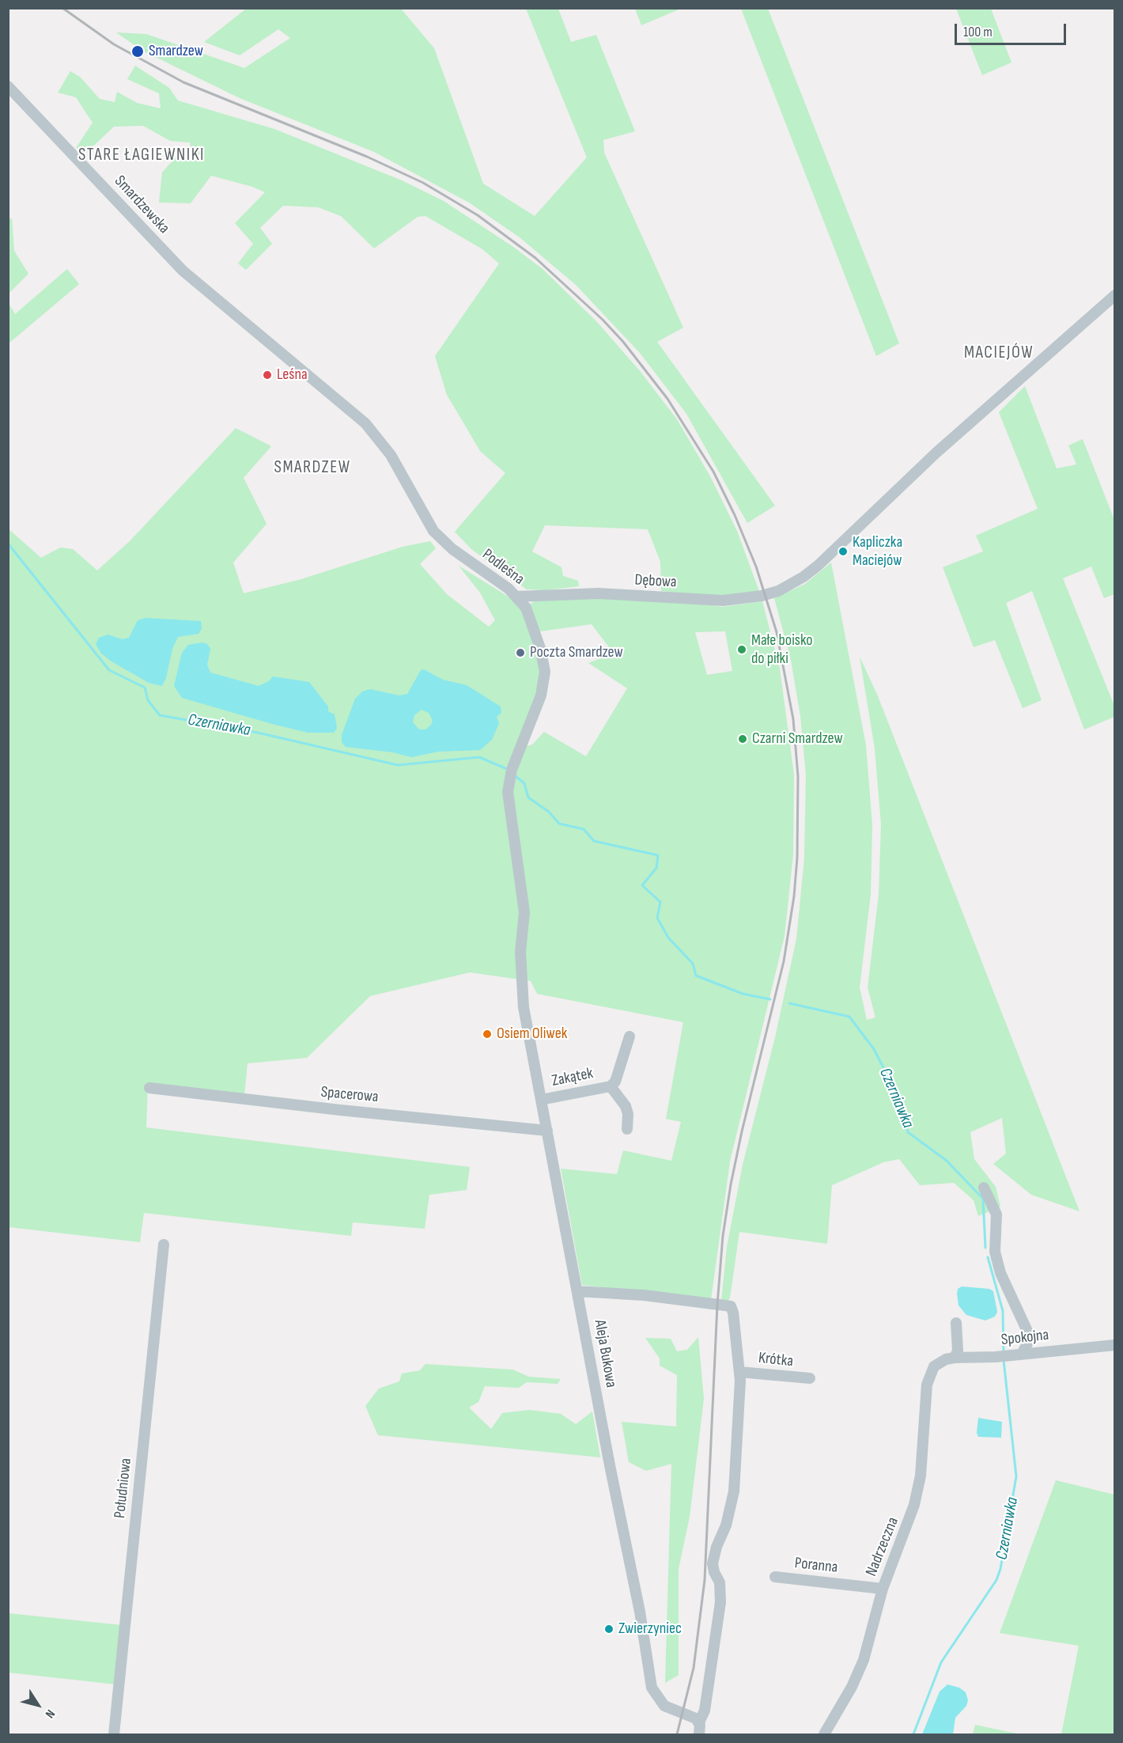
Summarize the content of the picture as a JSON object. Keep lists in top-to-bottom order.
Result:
{
  "streets": {
    "street": [
      "Smardzewska",
      "Podleśna",
      "Dębowa",
      "Zakątek",
      "Spacerowa",
      "Spokojna",
      "Aleja Bukowa",
      "Krótka",
      "Południowa",
      "Nadrzeczna",
      "Poranna"
    ]
  },
  "crossings": [
    ["Smardzewska", "Podleśna"],
    ["Podleśna", "Dębowa"],
    ["Podleśna", "Aleja Bukowa"],
    ["Zakątek", "Aleja Bukowa"],
    ["Spacerowa", "Aleja Bukowa"],
    ["Spokojna", "Nadrzeczna"],
    ["Nadrzeczna", "Poranna"]
  ],
  "districts": ["STARE ŁAGIEWNIKI", "MACIEJÓW", "SMARDZEW"],
  "water": ["Czerniawka"],
  "places": [
    "Smardzew",
    "Leśna",
    "Kapliczka Maciejów",
    "Małe boisko do piłki",
    "Poczta Smardzew",
    "Czarni Smardzew",
    "Osiem Oliwek",
    "Zwierzyniec"
  ],
  "scale_bar": "100 m",
  "north": "bottom right"
}
